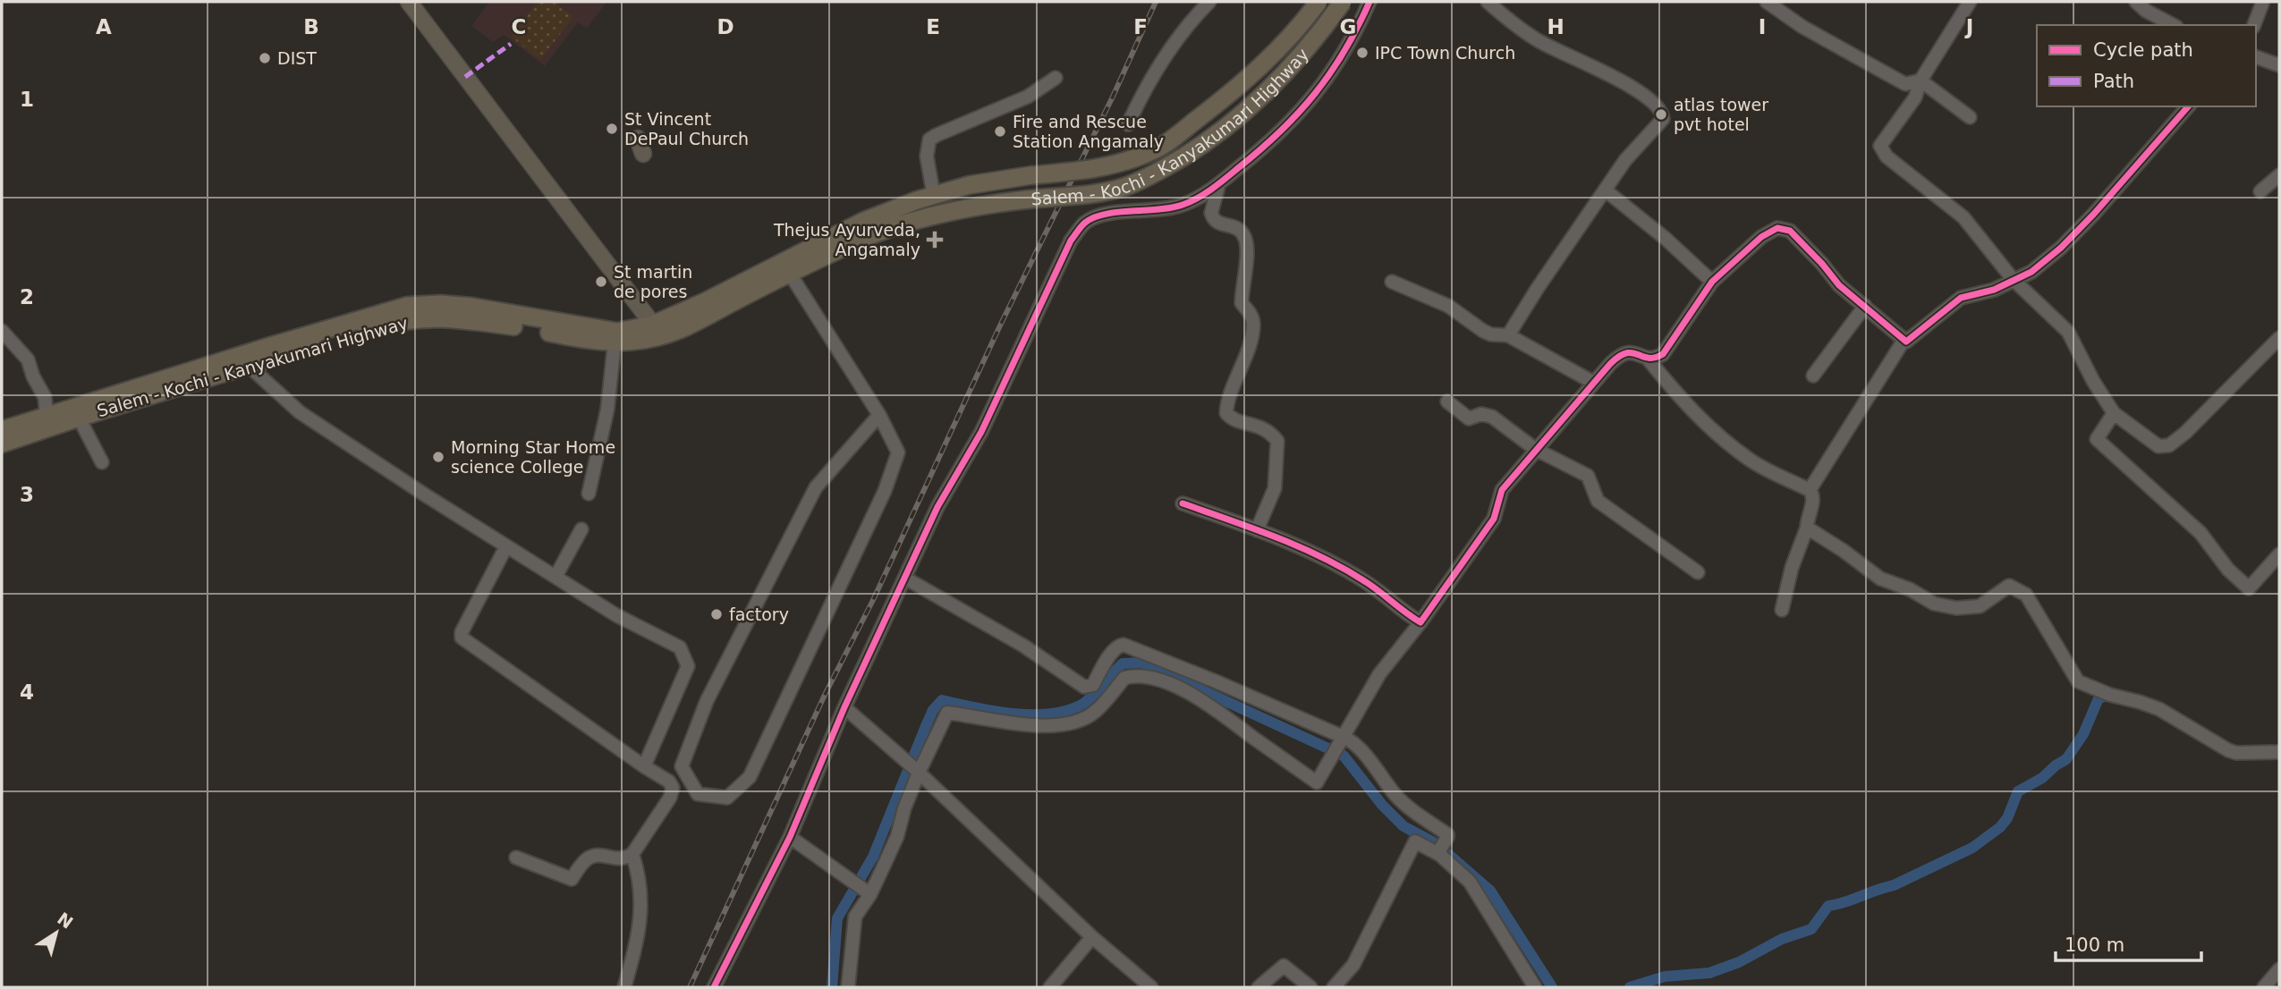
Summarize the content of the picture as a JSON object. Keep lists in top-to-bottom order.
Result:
{
  "streets": {
    "highway": ["Salem - Kochi - Kanyakumari Highway"]
  },
  "places": {
    "other": [
      "IPC Town Church",
      "DIST",
      "atlas tower pvt hotel",
      "St Vincent DePaul Church",
      "Fire and Rescue Station Angamaly",
      "St martin de pores",
      "Morning Star Home science College",
      "factory"
    ],
    "health": ["Thejus Ayurveda, Angamaly"]
  },
  "legend": ["Cycle path", "Path"],
  "scale_bar": "100 m",
  "north": "top right",
  "grid": {
    "columns": [
      "A",
      "B",
      "C",
      "D",
      "E",
      "F",
      "G",
      "H",
      "I",
      "J"
    ],
    "rows": [
      "1",
      "2",
      "3",
      "4"
    ]
  }
}
